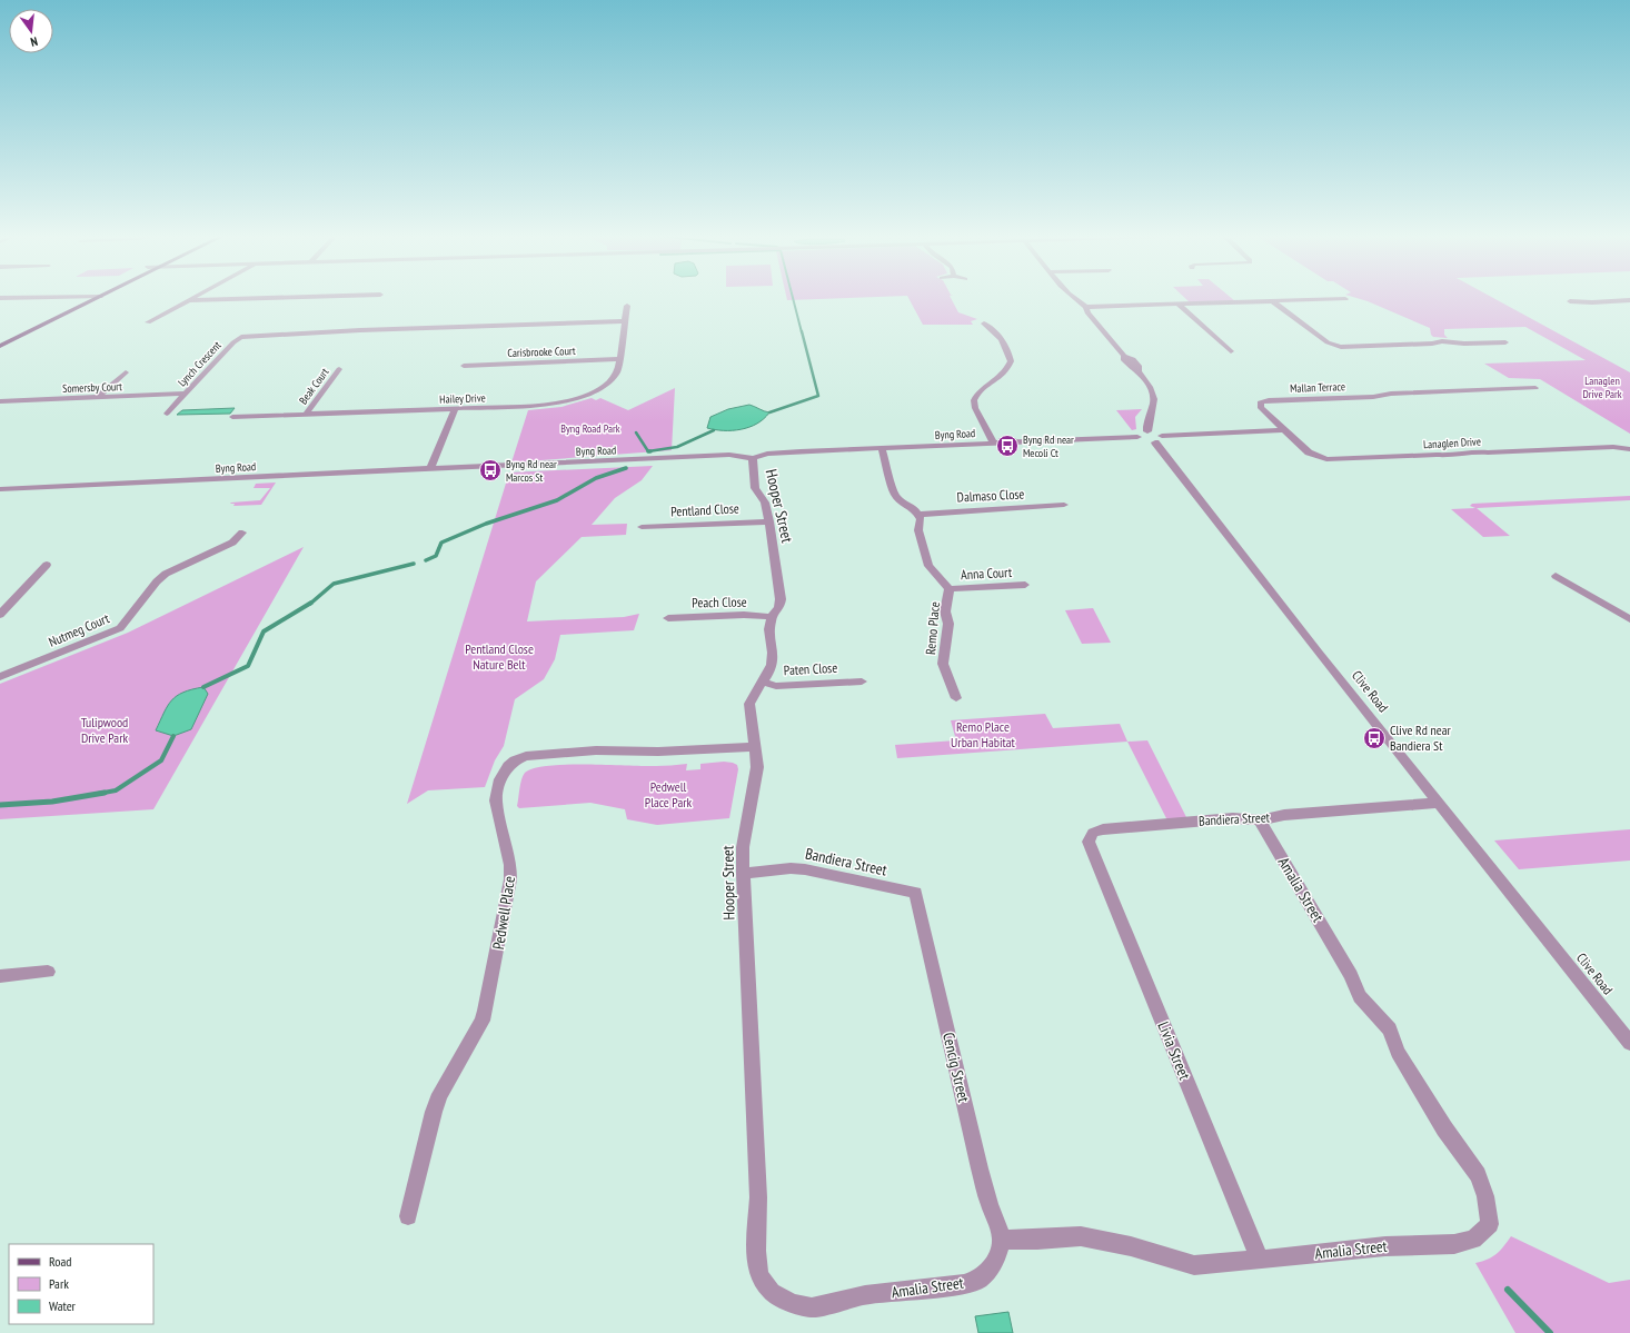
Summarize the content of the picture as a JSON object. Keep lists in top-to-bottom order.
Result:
{
  "streets": {
    "street": [
      "Carisbrooke Court",
      "Lynch Crescent",
      "Beak Court",
      "Somersby Court",
      "Mallan Terrace",
      "Hailey Drive",
      "Byng Road",
      "Lanaglen Drive",
      "Dalmaso Close",
      "Hooper Street",
      "Pentland Close",
      "Anna Court",
      "Peach Close",
      "Remo Place",
      "Nutmeg Court",
      "Paten Close",
      "Clive Road",
      "Bandiera Street",
      "Amalia Street",
      "Pedwell Place",
      "Livia Street",
      "Cencig Street"
    ]
  },
  "crossings": [
    ["Carisbrooke Court", "Hailey Drive"],
    ["Lynch Crescent", "Somersby Court"],
    ["Lynch Crescent", "Hailey Drive"],
    ["Beak Court", "Hailey Drive"],
    ["Mallan Terrace", "Lanaglen Drive"],
    ["Byng Road", "Hooper Street"],
    ["Dalmaso Close", "Remo Place"],
    ["Hooper Street", "Pentland Close"],
    ["Hooper Street", "Peach Close"],
    ["Hooper Street", "Paten Close"],
    ["Hooper Street", "Bandiera Street"],
    ["Hooper Street", "Amalia Street"],
    ["Hooper Street", "Pedwell Place"],
    ["Anna Court", "Remo Place"],
    ["Clive Road", "Bandiera Street"],
    ["Bandiera Street", "Amalia Street"],
    ["Bandiera Street", "Livia Street"],
    ["Bandiera Street", "Cencig Street"],
    ["Amalia Street", "Livia Street"],
    ["Amalia Street", "Cencig Street"]
  ],
  "parks": [
    "Lanaglen Drive Park",
    "Byng Road Park",
    "Pentland Close Nature Belt",
    "Tulipwood Drive Park",
    "Remo Place Urban Habitat",
    "Pedwell Place Park"
  ],
  "places": {
    "bus stop": ["Byng Rd near Mecoli Ct", "Byng Rd near Marcos St", "Clive Rd near Bandiera St"]
  },
  "legend": ["Road", "Park", "Water"],
  "north": "bottom"
}
